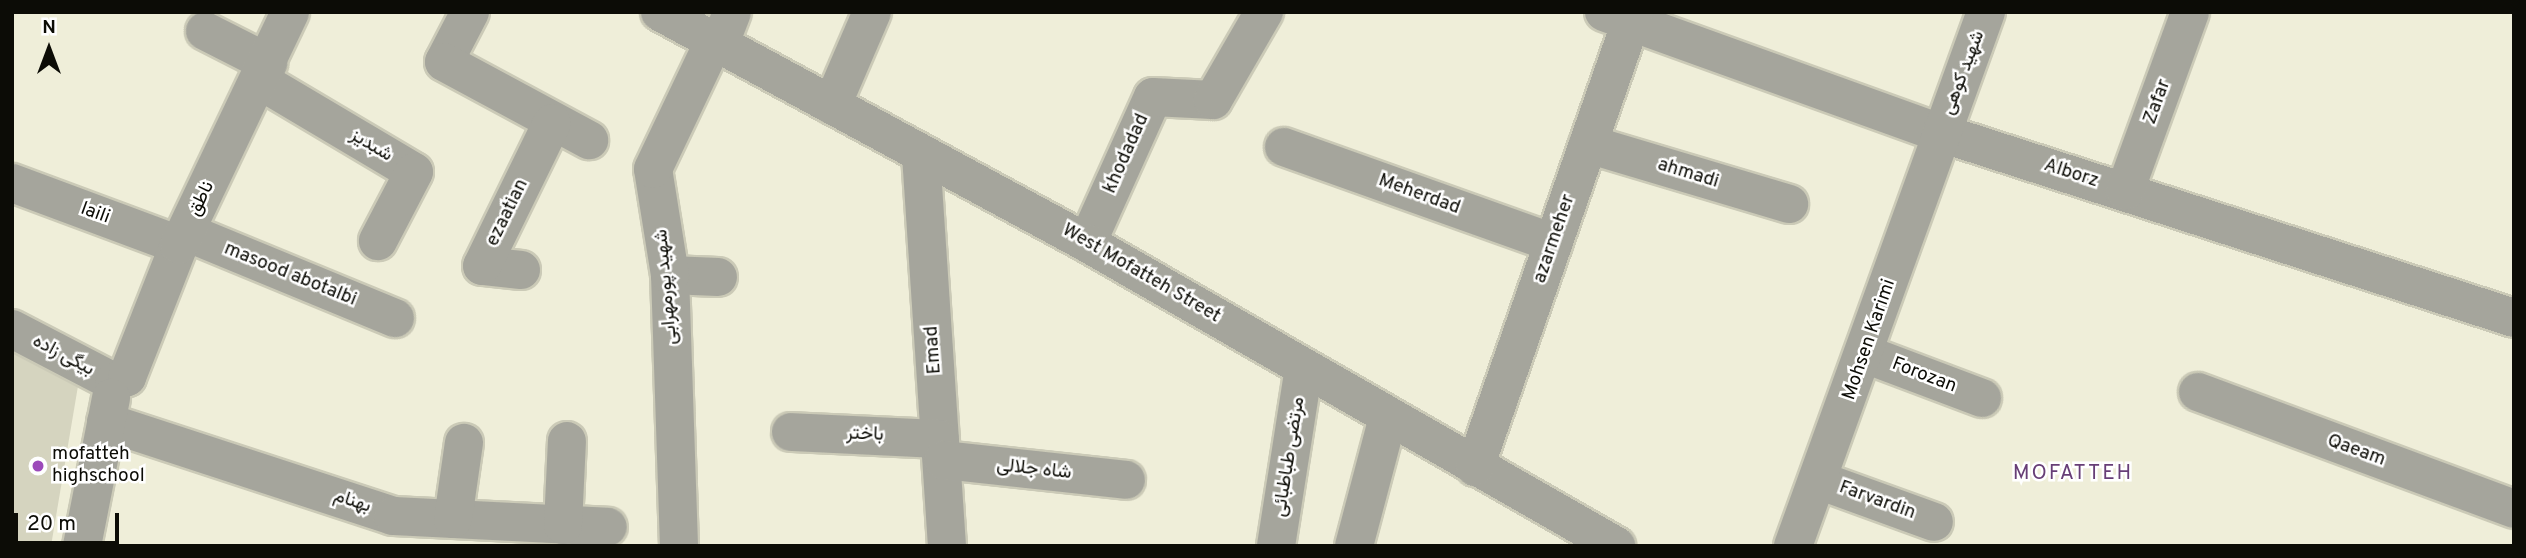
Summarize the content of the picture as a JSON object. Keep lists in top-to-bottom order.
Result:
{
  "streets": {
    "street": [
      "شهید کوهی",
      "Zafar",
      "شبدیز",
      "khodadad",
      "ahmadi",
      "Alborz",
      "Meherdad",
      "ناطق",
      "ezaatian",
      "laili",
      "azarmeher",
      "West Mofatteh Street",
      "masood abotalbi",
      "شهید پورمهرابی",
      "Mohsen Karimi",
      "Emad",
      "بیگی زاده",
      "Forozan",
      "باختر",
      "Qaeam",
      "مرتضی طباطبائی",
      "شاه جلالی",
      "Farvardin",
      "بهنام"
    ]
  },
  "crossings": [
    ["شهید کوهی", "Alborz"],
    ["شهید کوهی", "Mohsen Karimi"],
    ["Zafar", "Alborz"],
    ["شبدیز", "ناطق"],
    ["khodadad", "West Mofatteh Street"],
    ["ahmadi", "azarmeher"],
    ["Alborz", "azarmeher"],
    ["Alborz", "Mohsen Karimi"],
    ["Meherdad", "azarmeher"],
    ["ناطق", "laili"],
    ["ناطق", "masood abotalbi"],
    ["ناطق", "بیگی زاده"],
    ["laili", "masood abotalbi"],
    ["azarmeher", "West Mofatteh Street"],
    ["West Mofatteh Street", "شهید پورمهرابی"],
    ["West Mofatteh Street", "Emad"],
    ["West Mofatteh Street", "مرتضی طباطبائی"],
    ["Mohsen Karimi", "Forozan"],
    ["Mohsen Karimi", "Farvardin"],
    ["Emad", "باختر"],
    ["Emad", "شاه جلالی"],
    ["باختر", "شاه جلالی"]
  ],
  "districts": ["MOFATTEH"],
  "places": ["mofatteh highschool"],
  "scale_bar": "20 m",
  "north": "top"
}
